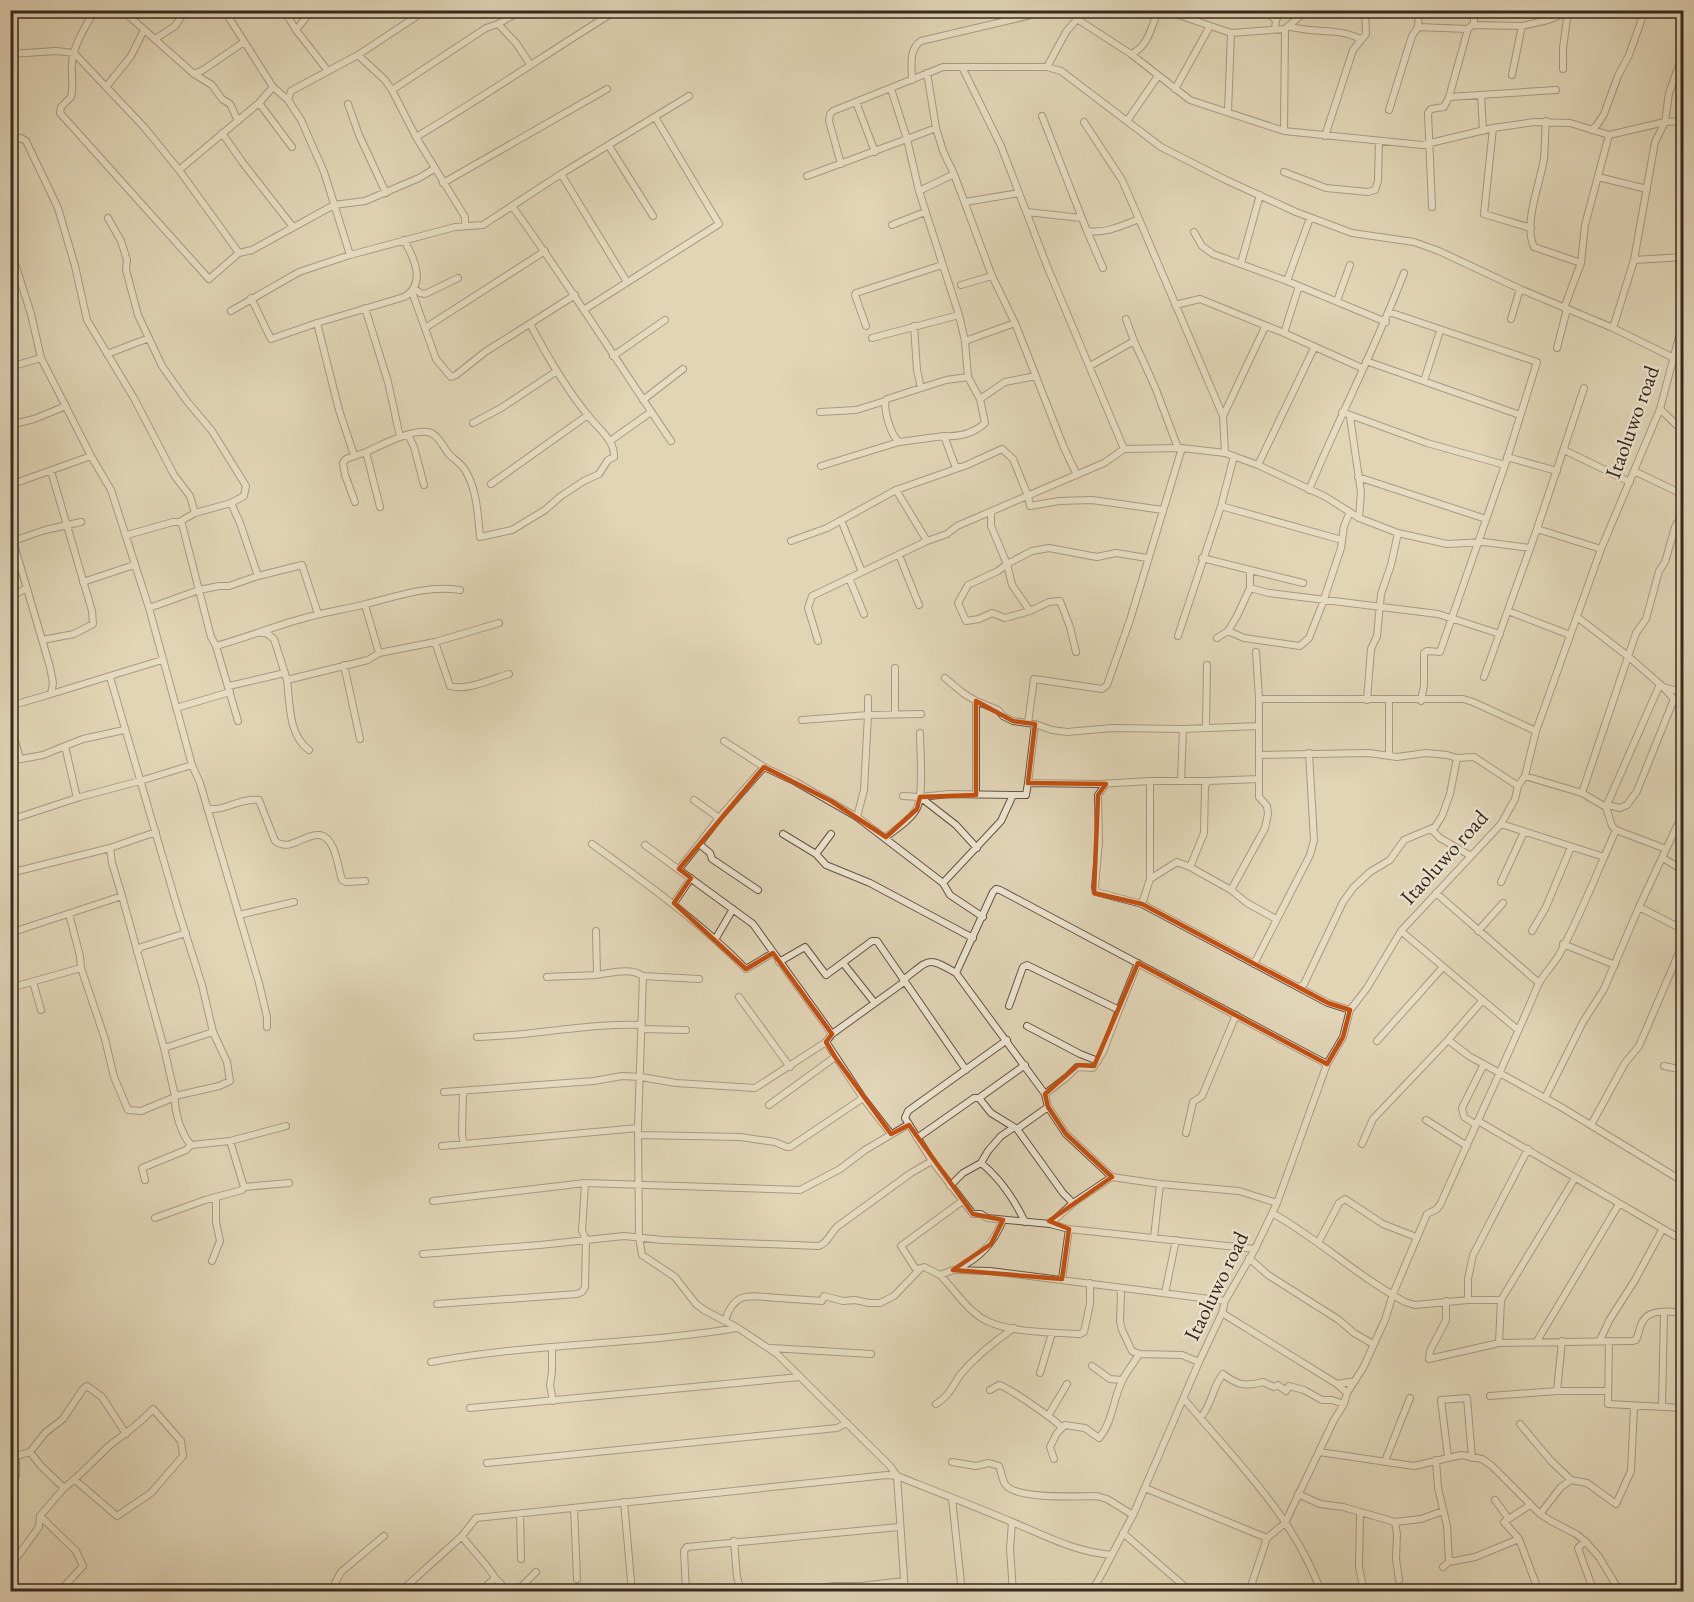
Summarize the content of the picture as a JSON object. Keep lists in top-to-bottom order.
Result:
{
  "streets": {
    "street": ["Itaoluwo road"]
  }
}
